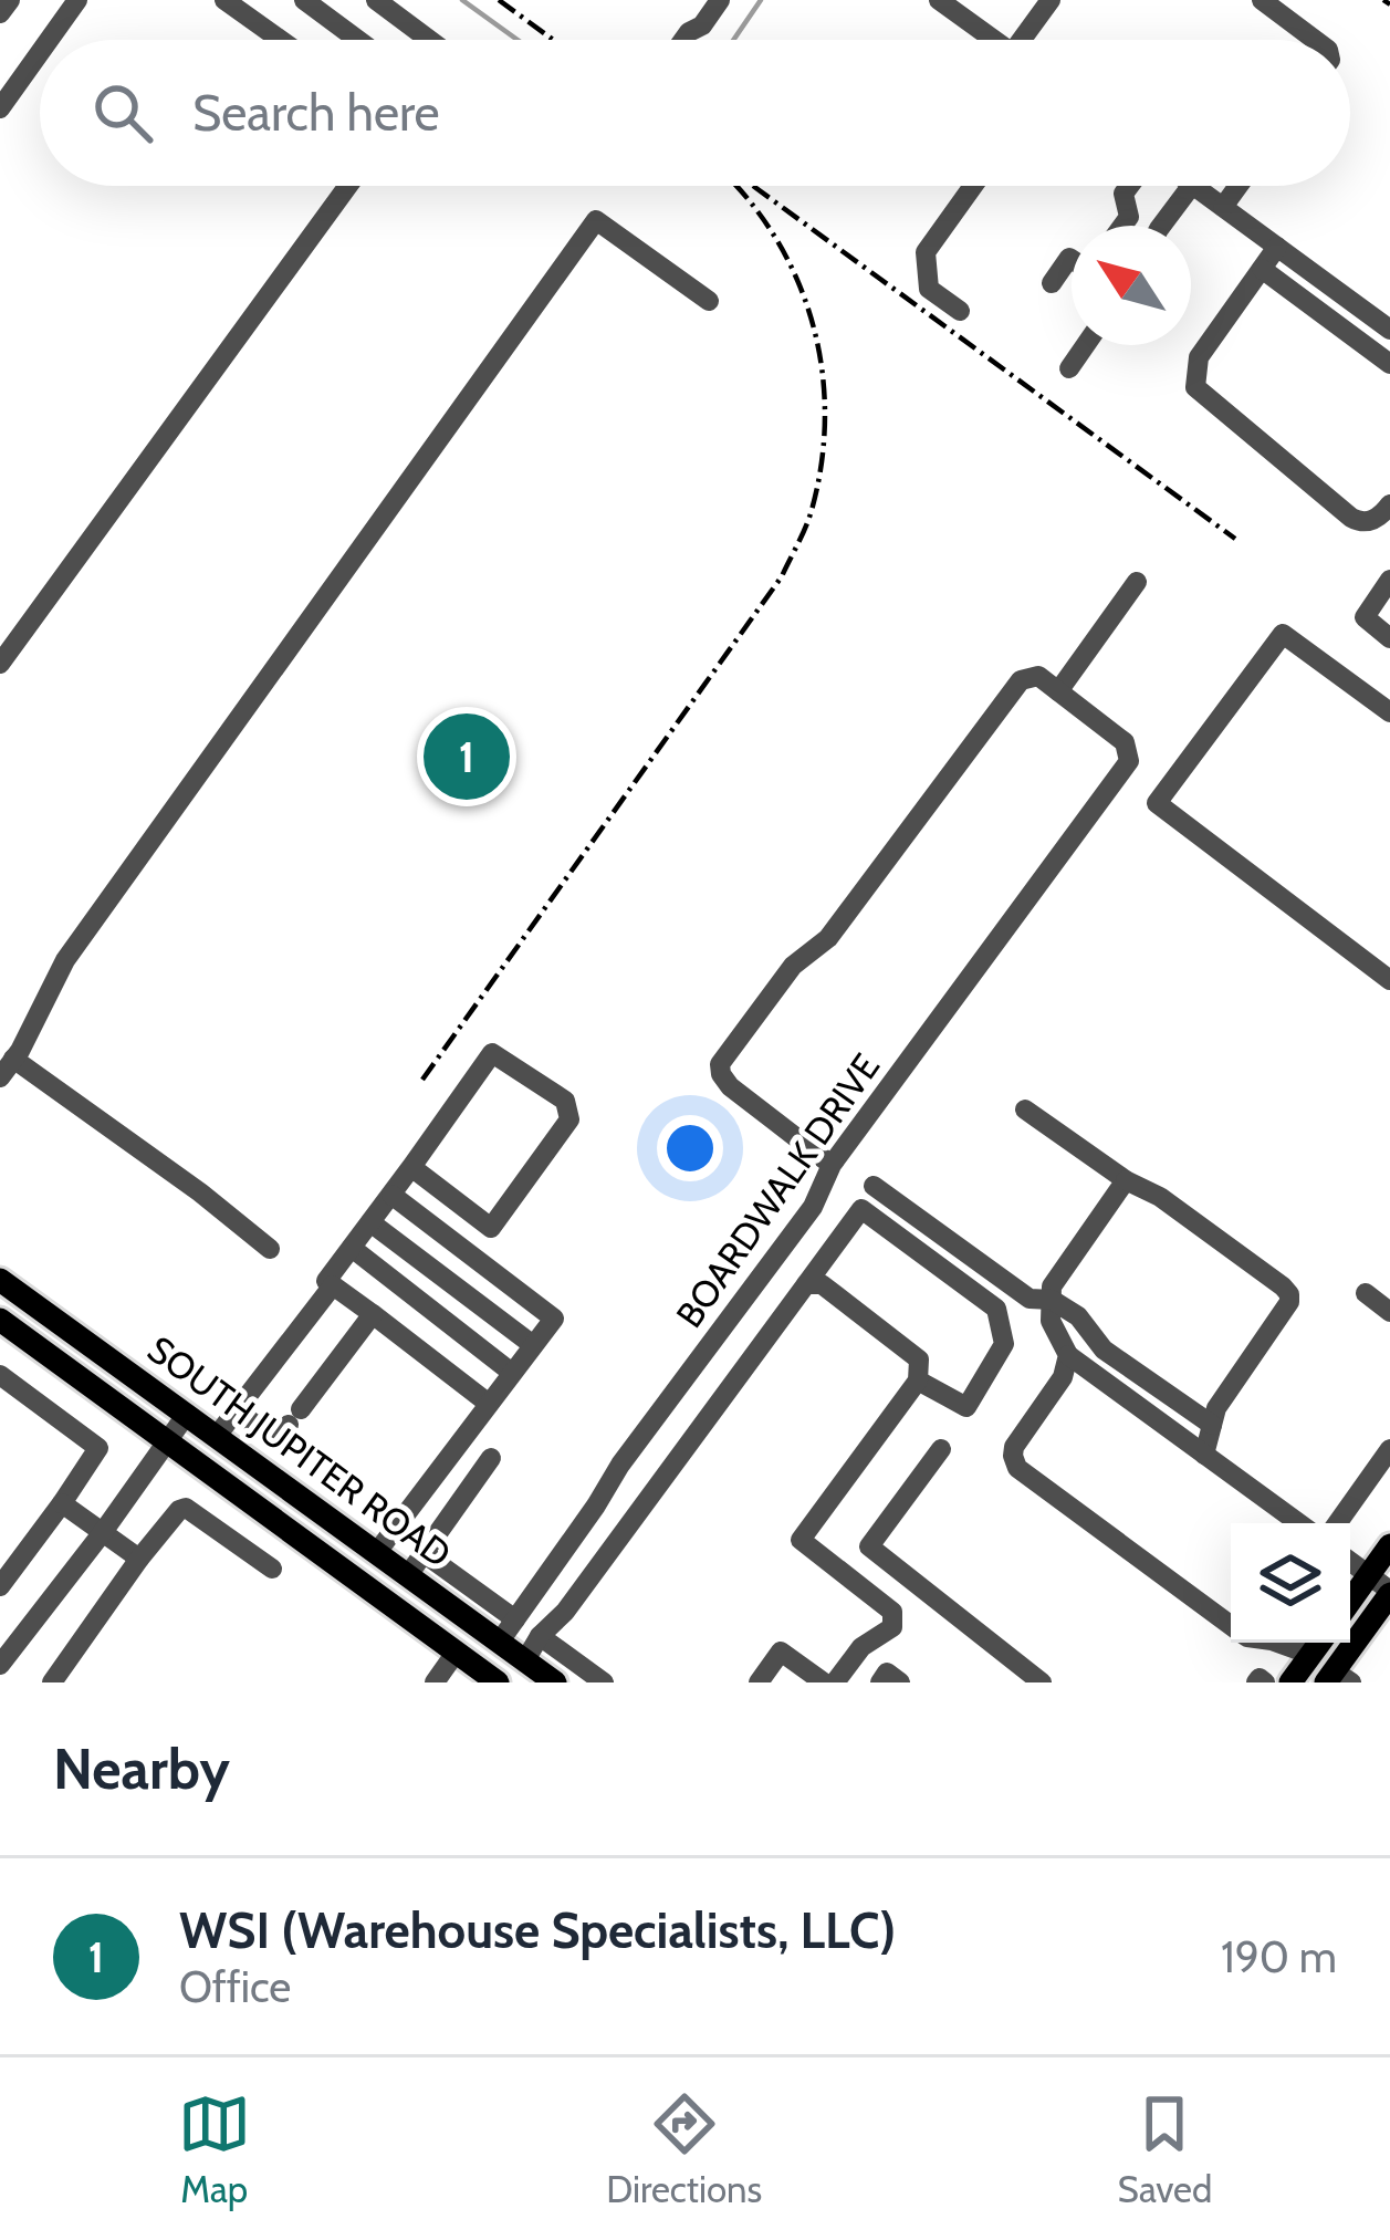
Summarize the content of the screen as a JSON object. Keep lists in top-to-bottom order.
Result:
{
  "streets": {
    "main road": ["SOUTH JUPITER ROAD"],
    "street": ["BOARDWALK DRIVE"]
  },
  "crossings": [
    ["BOARDWALK DRIVE", "SOUTH JUPITER ROAD"]
  ],
  "north": "top left",
  "page": {
    "search": "Search here",
    "pins": "1",
    "heading": "Nearby",
    "list": [
      {
        "mark": "1",
        "name": "WSI (Warehouse Specialists, LLC)",
        "note": "Office",
        "value": "190 m"
      }
    ],
    "nav": ["Map", "Directions", "Saved"]
  }
}
